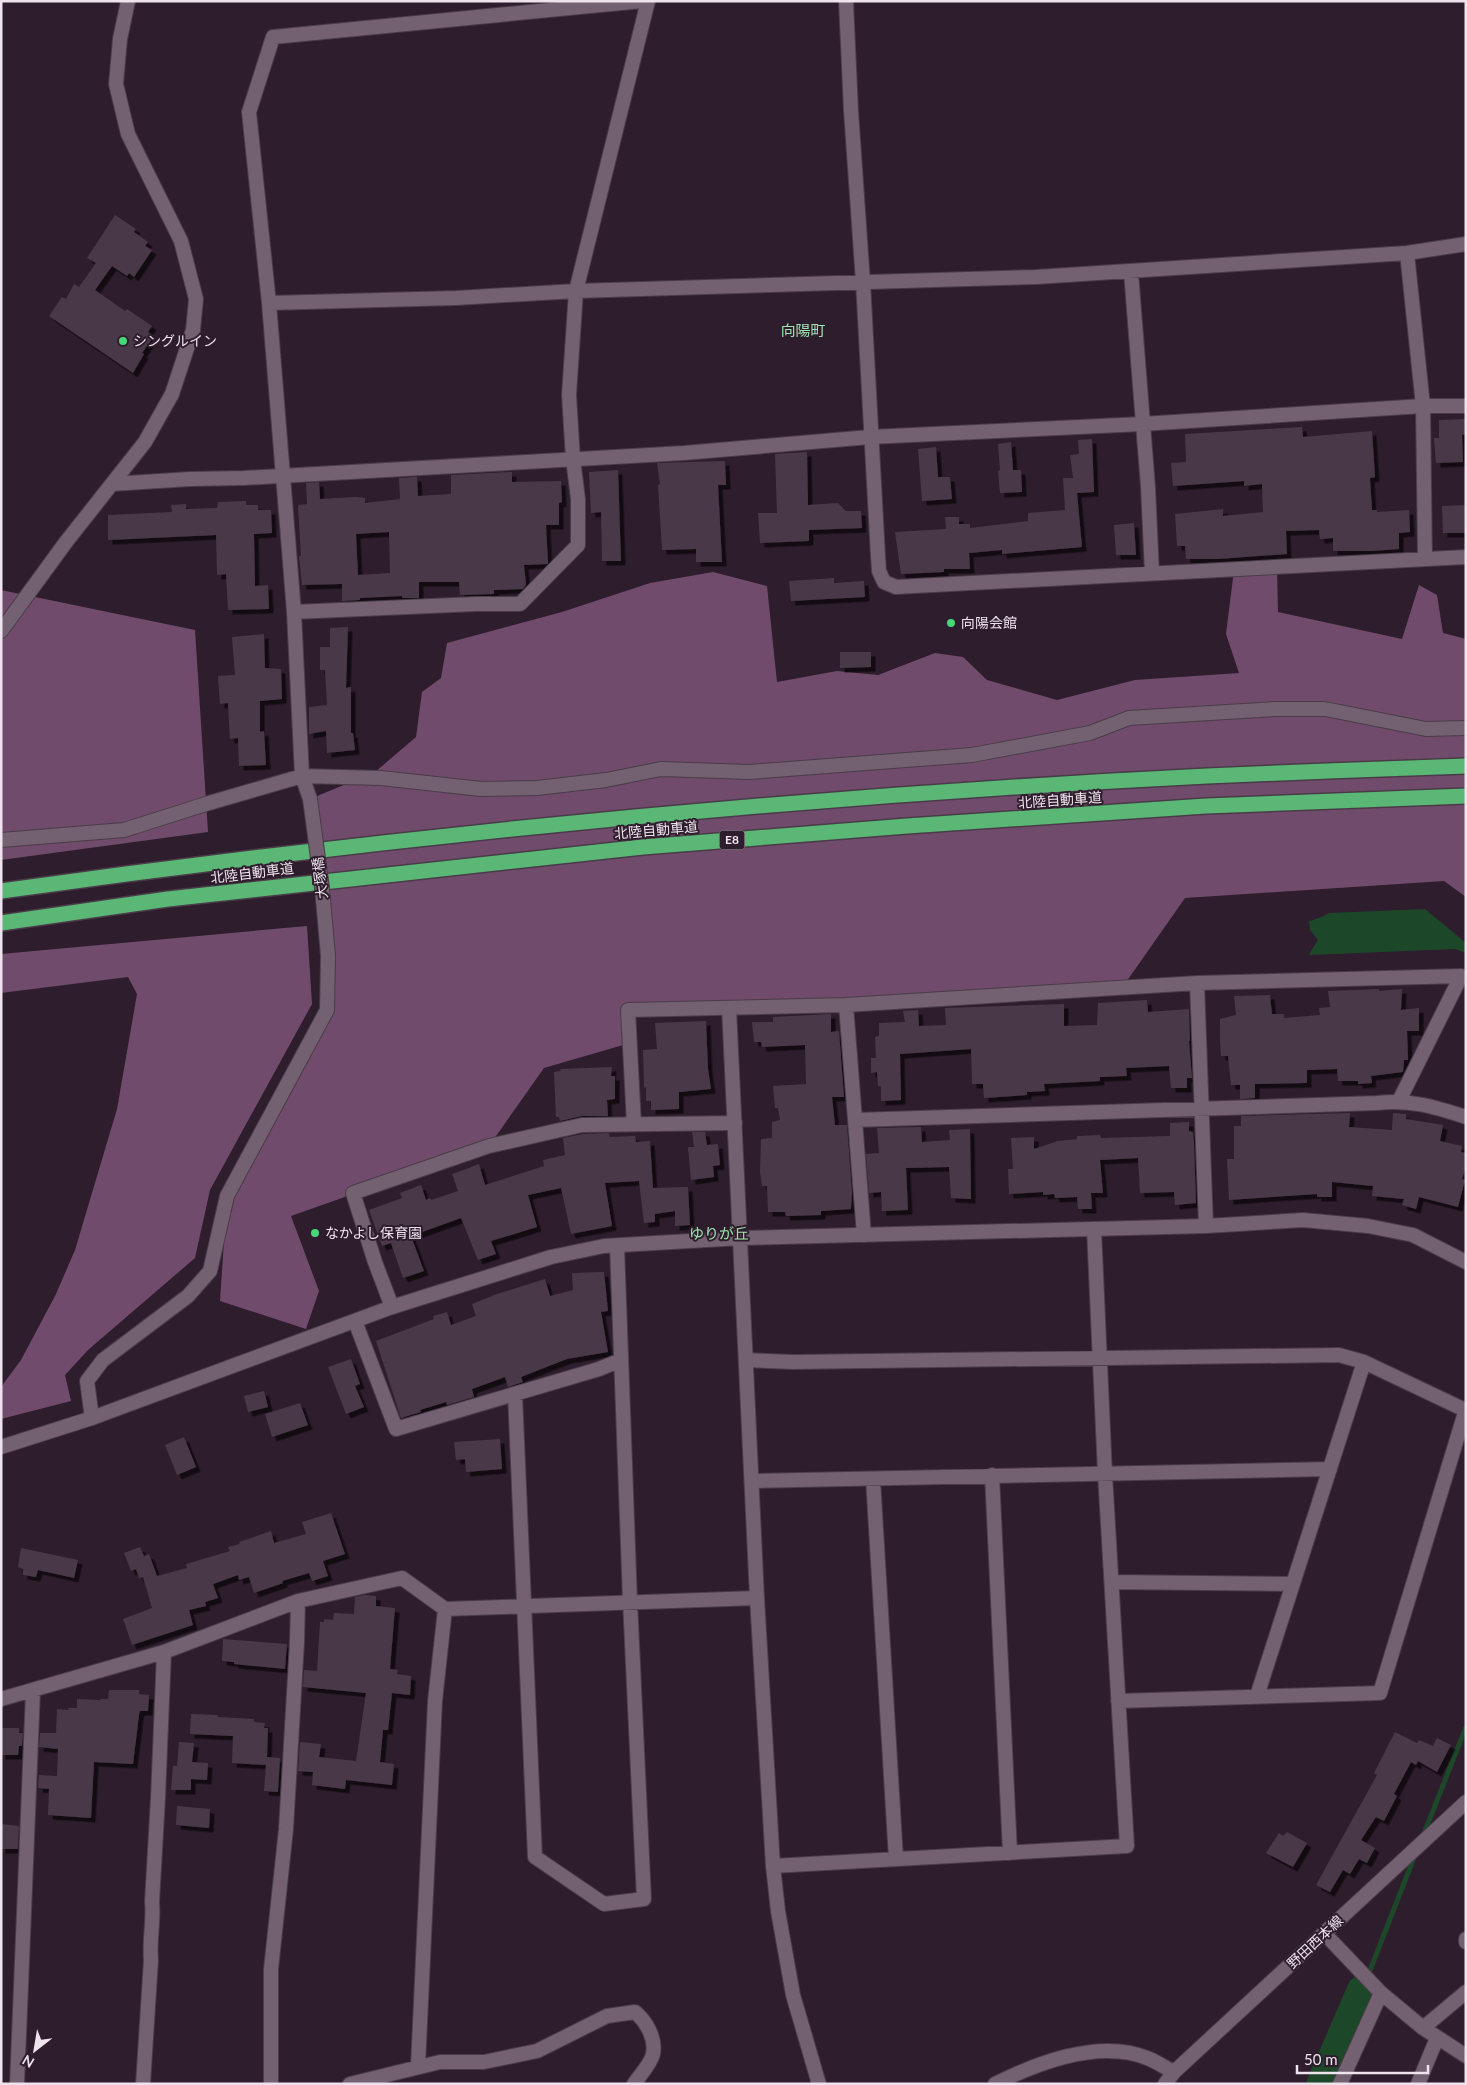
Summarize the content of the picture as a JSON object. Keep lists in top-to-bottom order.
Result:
{
  "streets": {
    "highway": ["北陸自動車道", "E8"],
    "street": ["大塚橋", "野田西本線"]
  },
  "districts": ["向陽町", "ゆりが丘"],
  "places": ["シングルイン", "向陽会館", "なかよし保育園"],
  "scale_bar": "50 m",
  "north": "bottom left"
}
